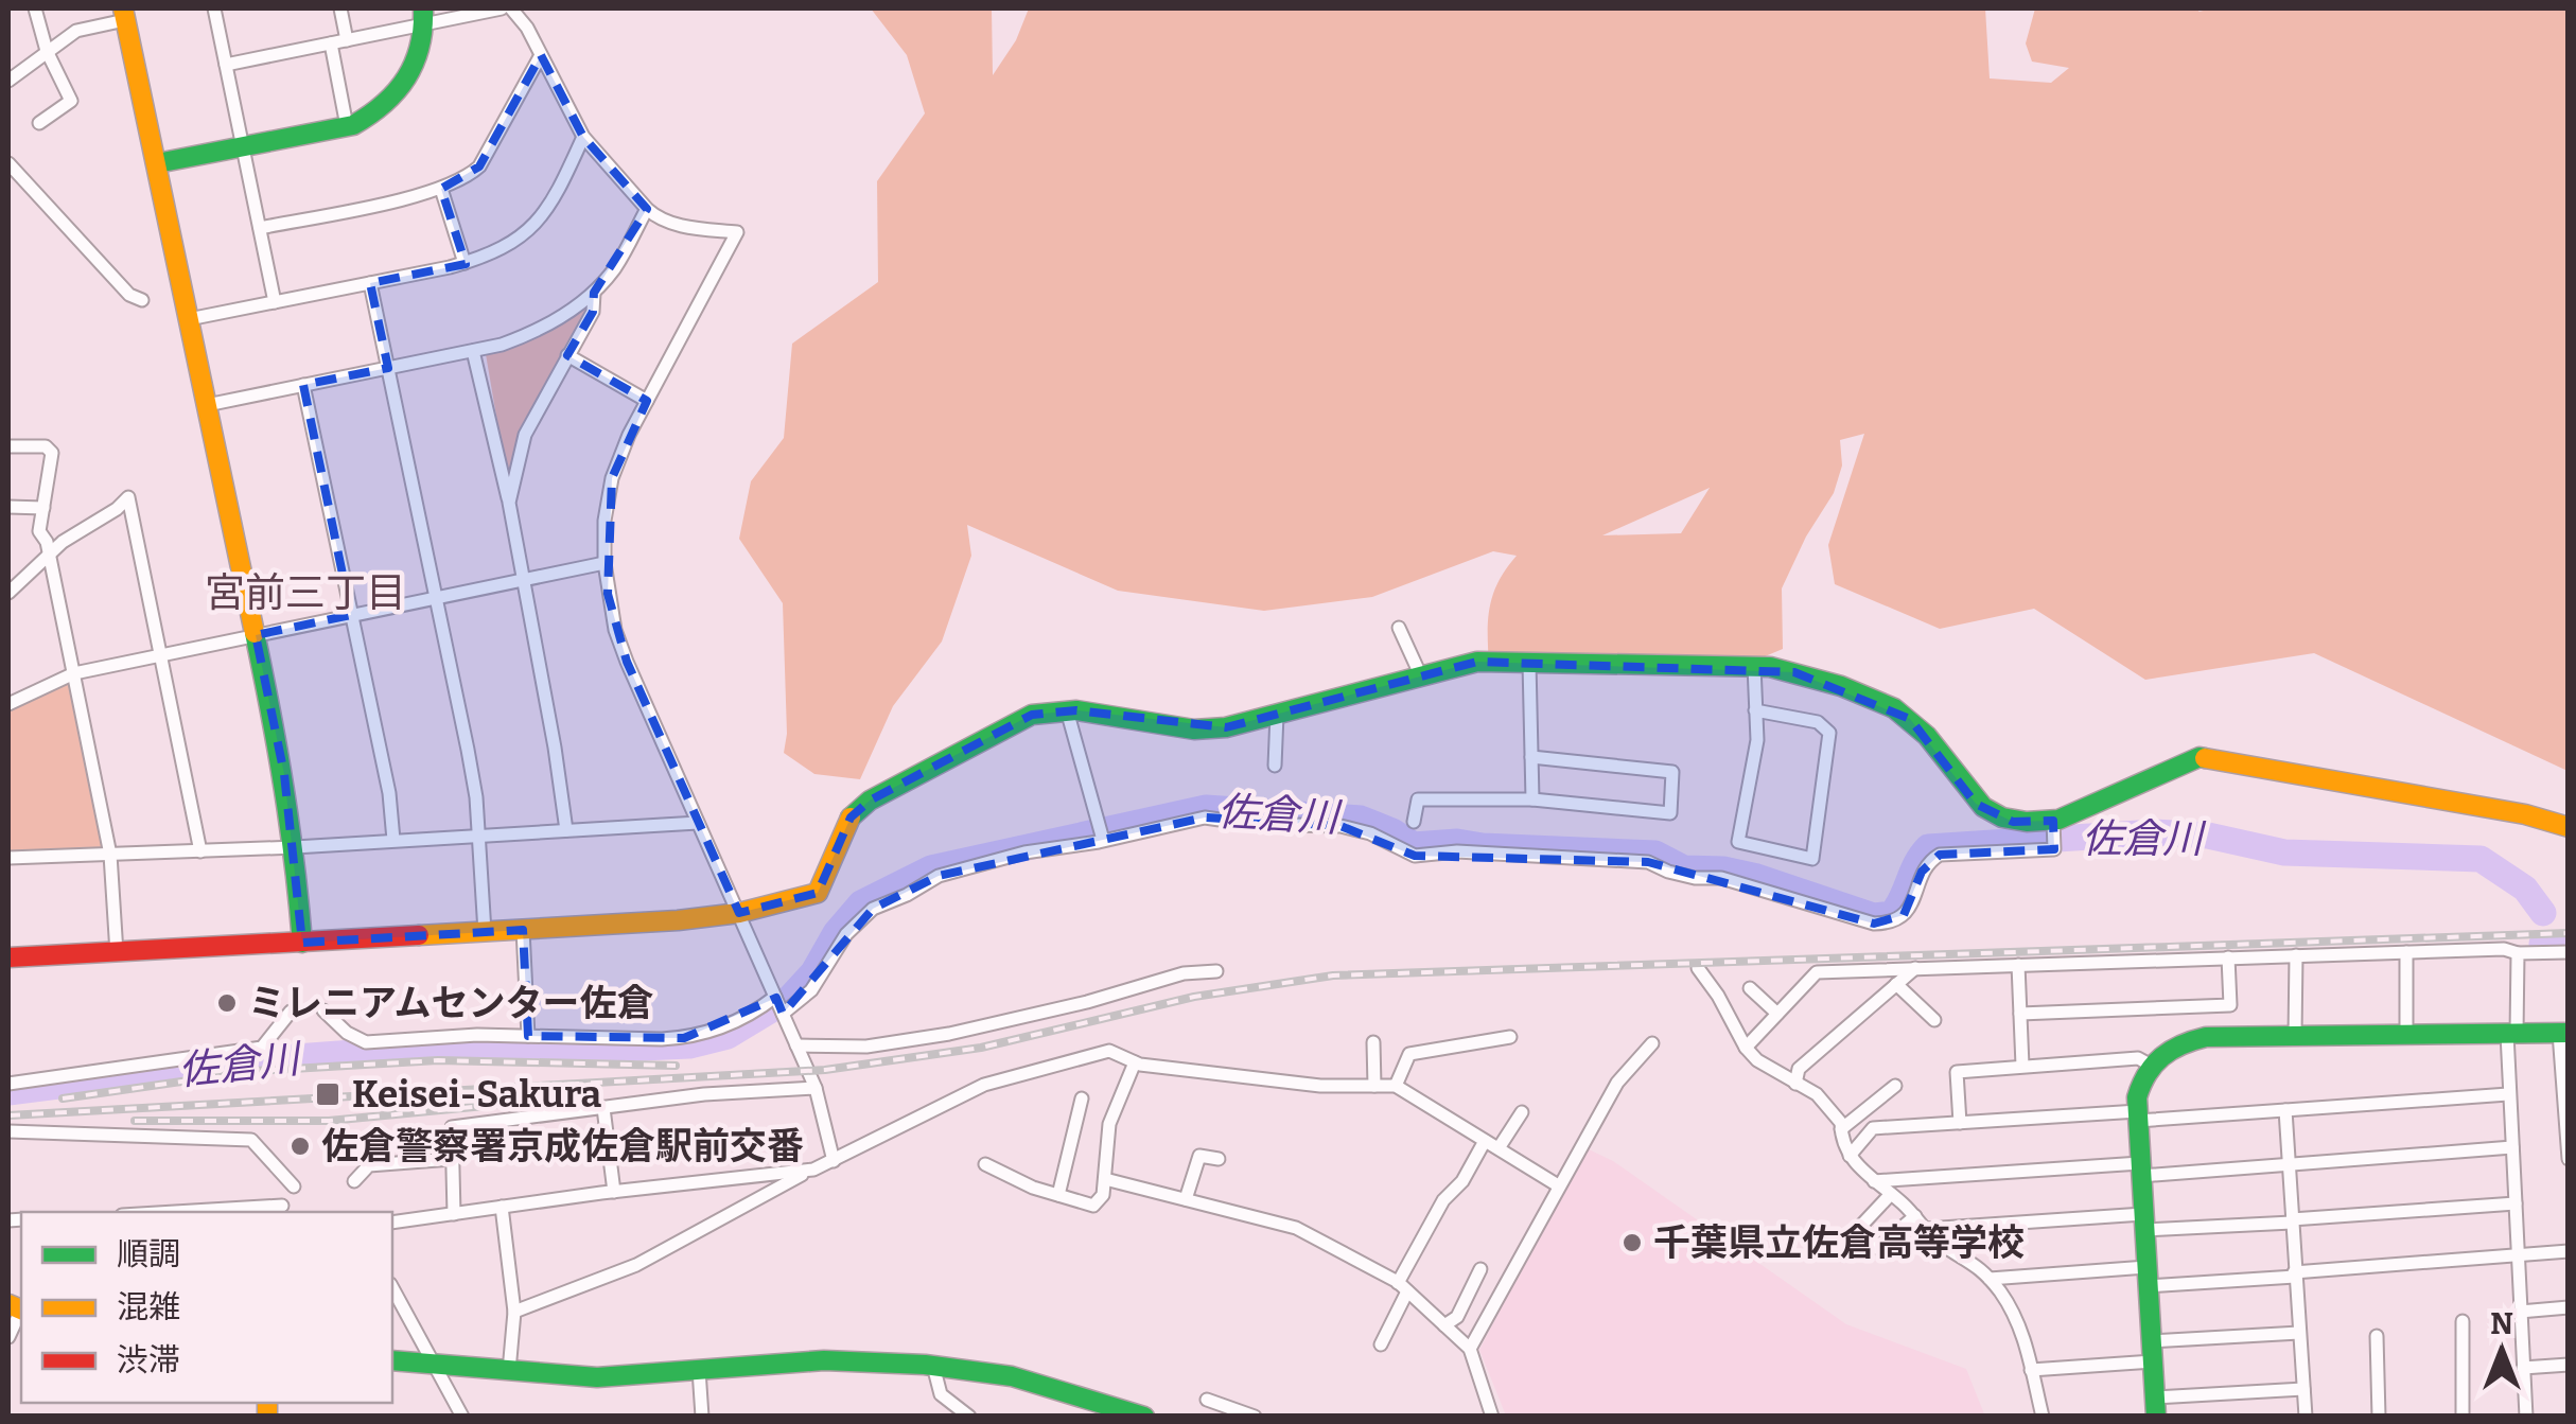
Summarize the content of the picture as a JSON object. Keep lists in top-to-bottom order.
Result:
{
  "districts": ["宮前三丁目"],
  "water": ["佐倉川"],
  "places": {
    "other": ["ミレニアムセンター佐倉", "佐倉警察署京成佐倉駅前交番", "千葉県立佐倉高等学校"],
    "transit": ["Keisei-Sakura"]
  },
  "legend": ["順調", "混雑", "渋滞"],
  "north": "top"
}
